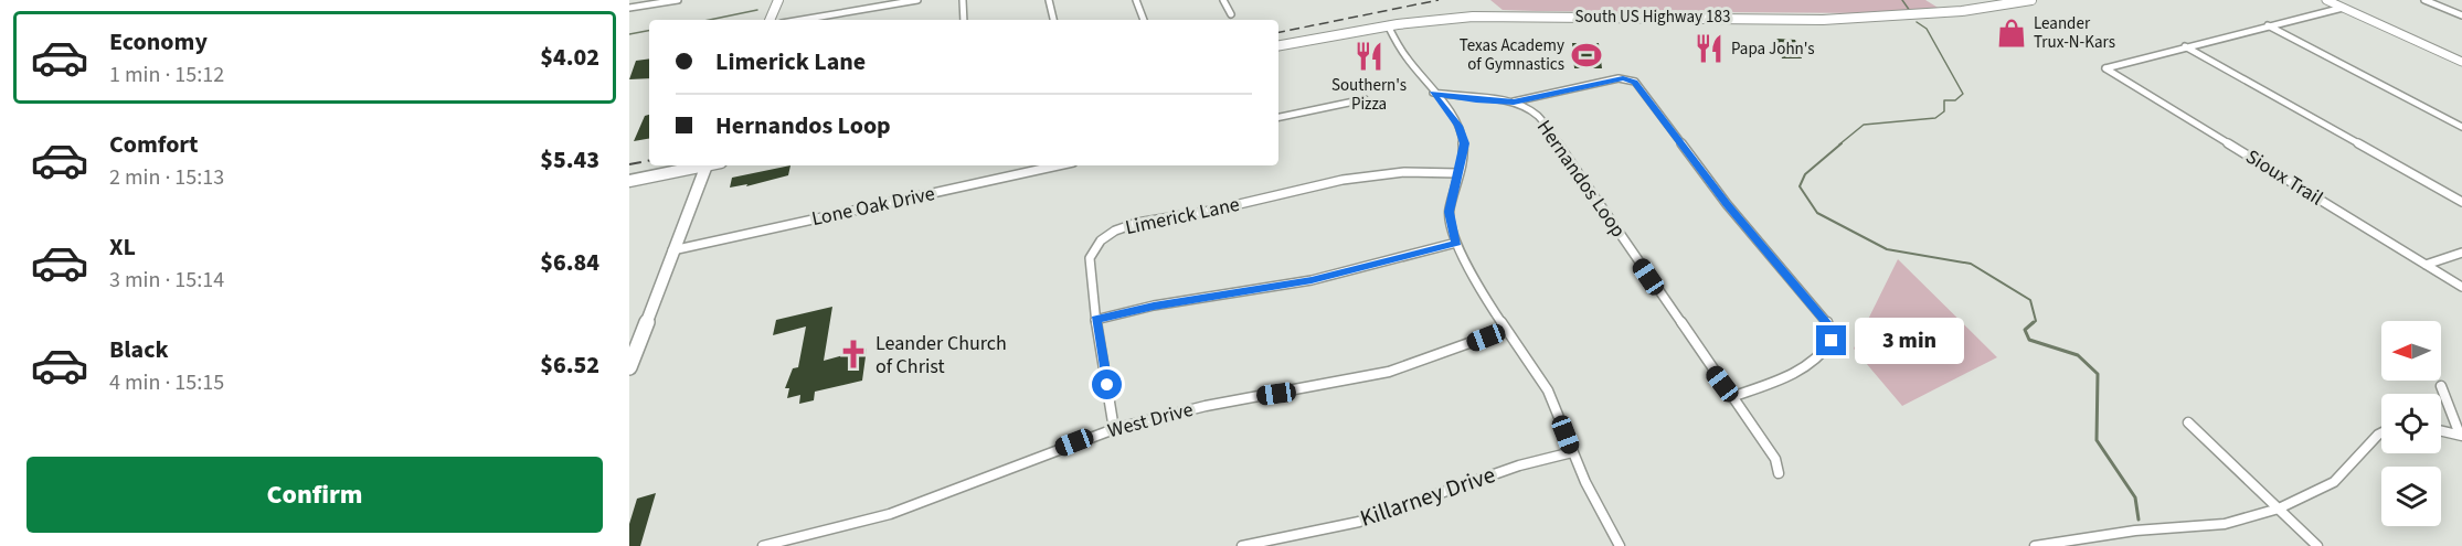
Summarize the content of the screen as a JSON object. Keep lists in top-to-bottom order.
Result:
{
  "streets": {
    "main road": ["South US Highway 183"],
    "street": [
      "Sioux Trail",
      "Hernandos Loop",
      "Lone Oak Drive",
      "Limerick Lane",
      "West Drive",
      "Killarney Drive"
    ]
  },
  "crossings": [
    ["Limerick Lane", "West Drive"]
  ],
  "places": {
    "shop": ["Leander Trux-N-Kars"],
    "restaurant": ["Papa John's", "Southern's Pizza"],
    "sports": ["Texas Academy of Gymnastics"],
    "church": ["Leander Church of Christ"]
  },
  "north": "left",
  "page": {
    "list": [
      {
        "name": "Economy",
        "note": "1 min · 15:12",
        "value": "$4.02"
      },
      {
        "name": "Comfort",
        "note": "2 min · 15:13",
        "value": "$5.43"
      },
      {
        "name": "XL",
        "note": "3 min · 15:14",
        "value": "$6.84"
      },
      {
        "name": "Black",
        "note": "4 min · 15:15",
        "value": "$6.52"
      }
    ],
    "banner": ["Limerick Lane", "Hernandos Loop"],
    "bubble": "3 min",
    "buttons": "Confirm"
  }
}
